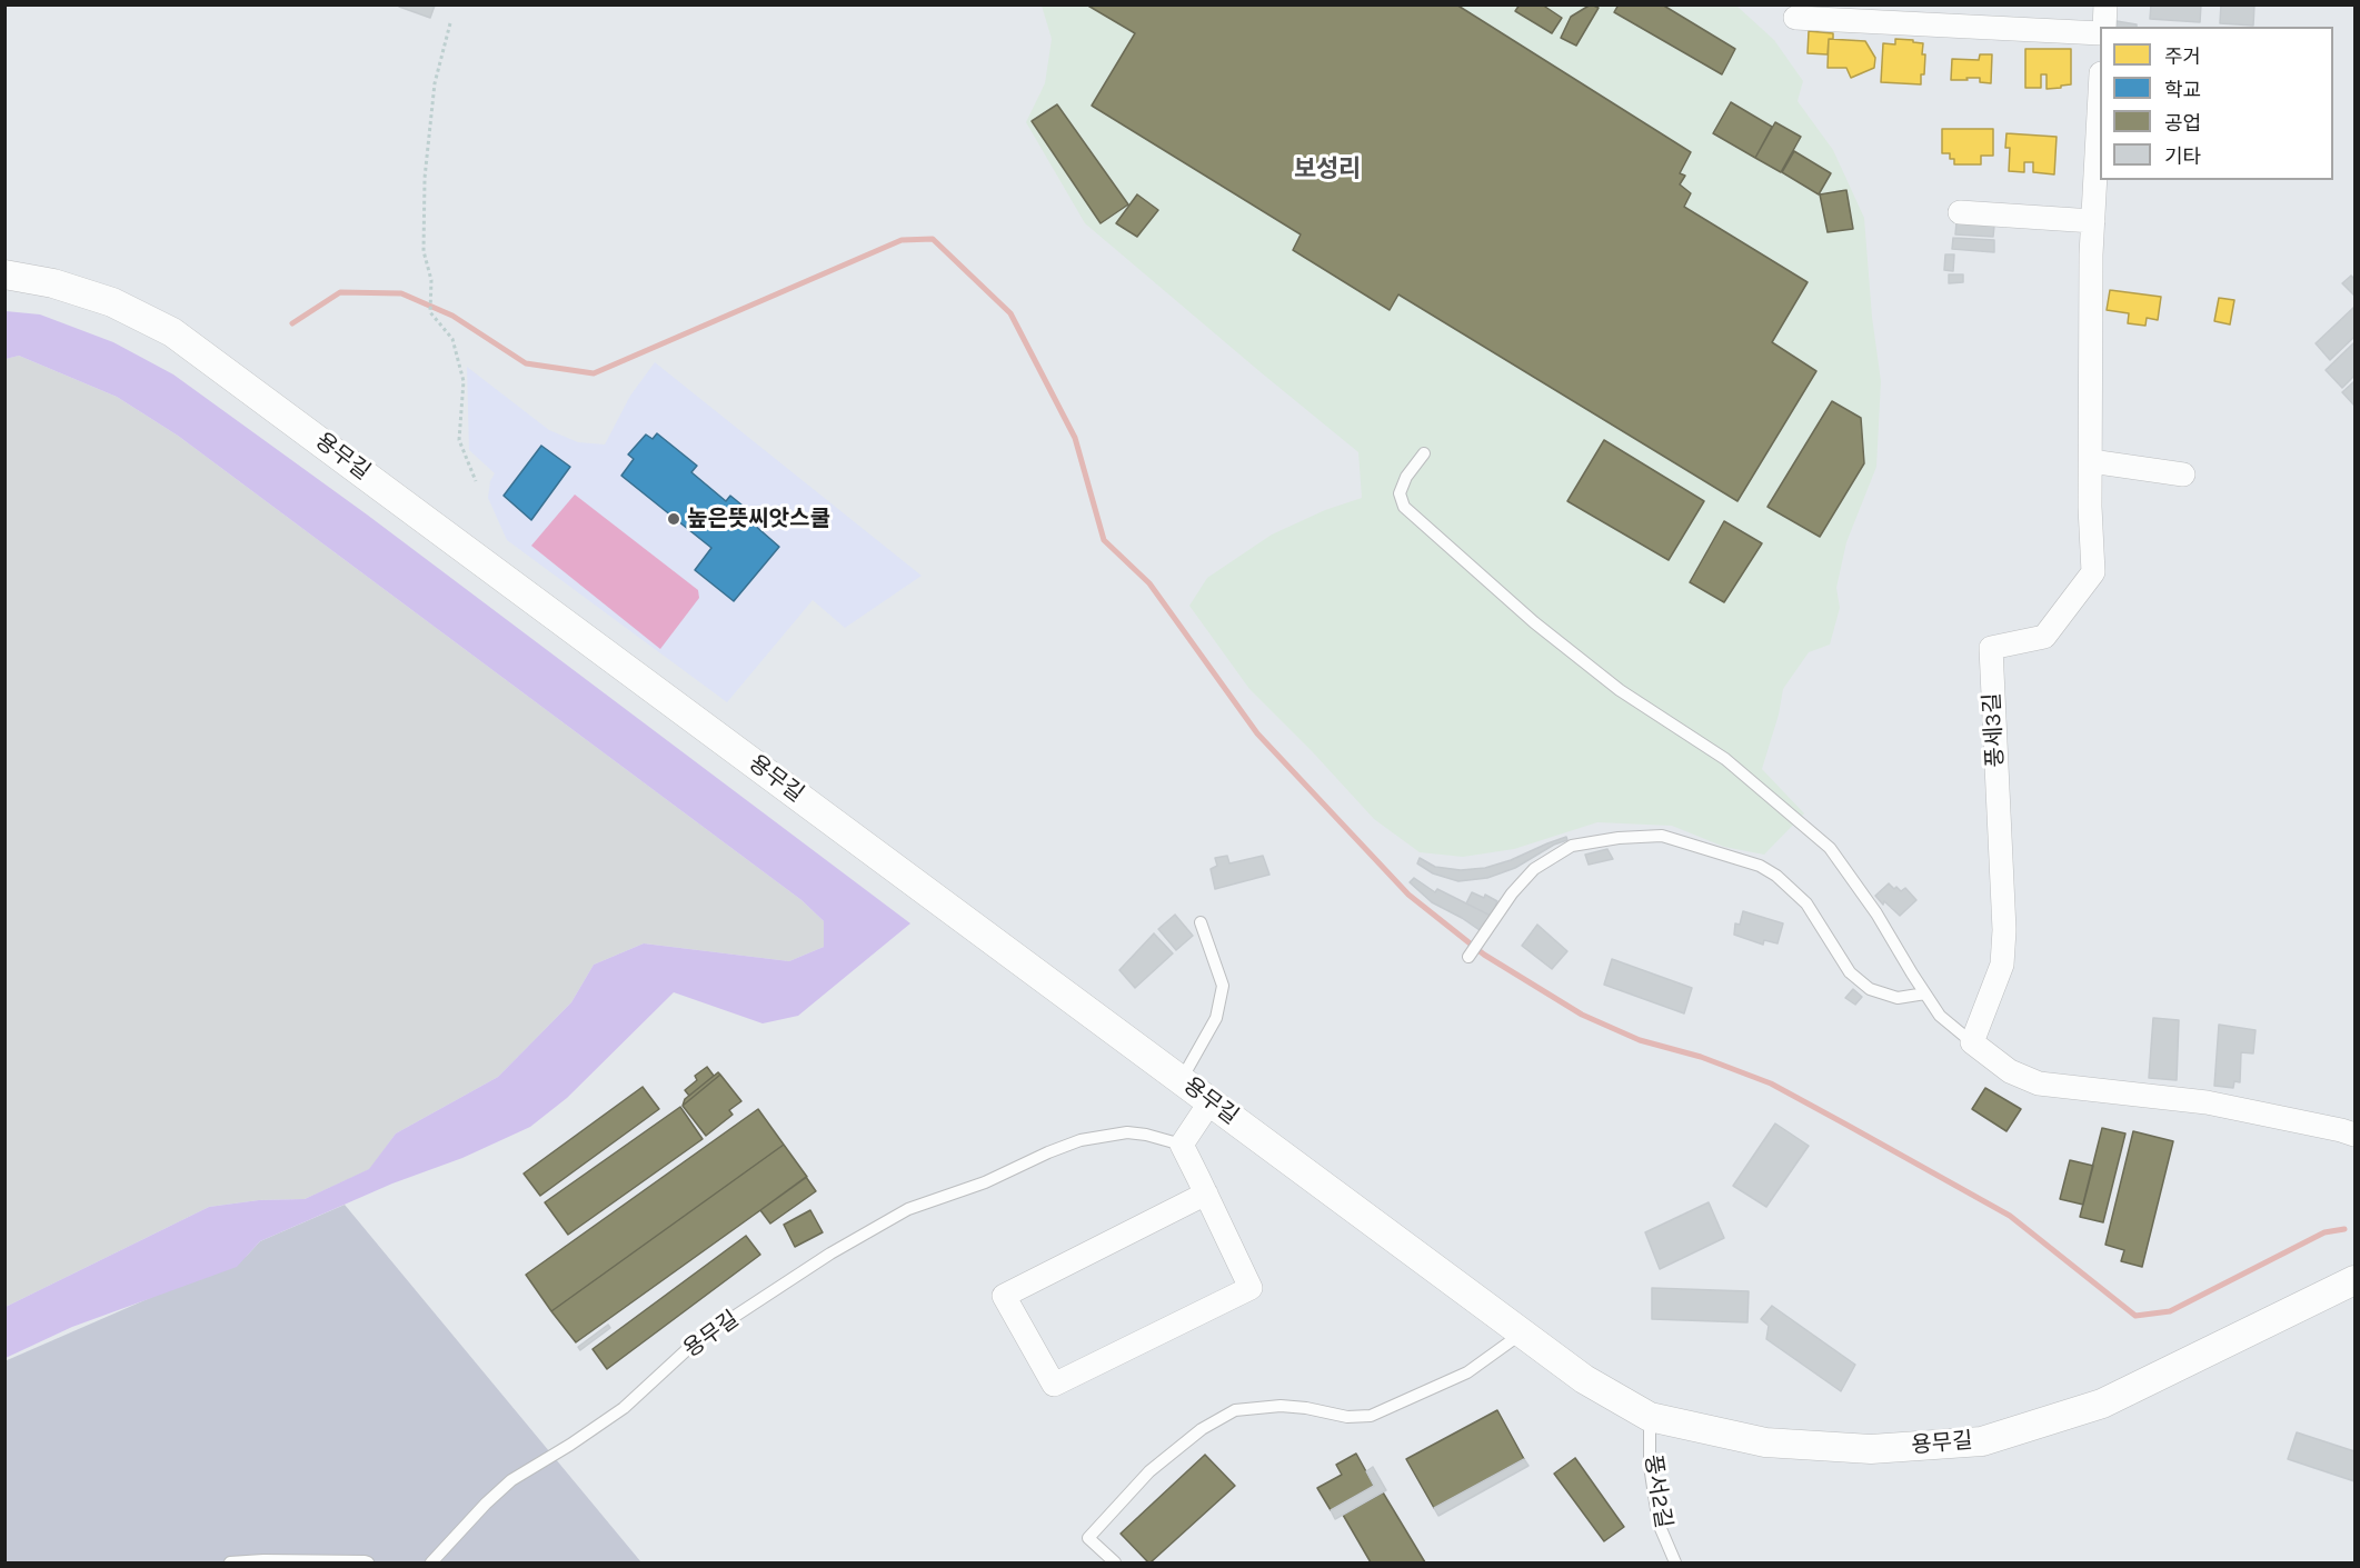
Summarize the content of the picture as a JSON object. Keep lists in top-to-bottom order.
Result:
{
  "streets": {
    "street": ["용무길", "풍세3길"],
    "lane": ["풍서2길"]
  },
  "crossings": [
    ["용무길", "풍서2길"]
  ],
  "districts": ["보성리"],
  "places": ["높은뜻씨앗스쿨"],
  "legend": [
    "주거",
    "학교",
    "공업",
    "기타"
  ]
}
